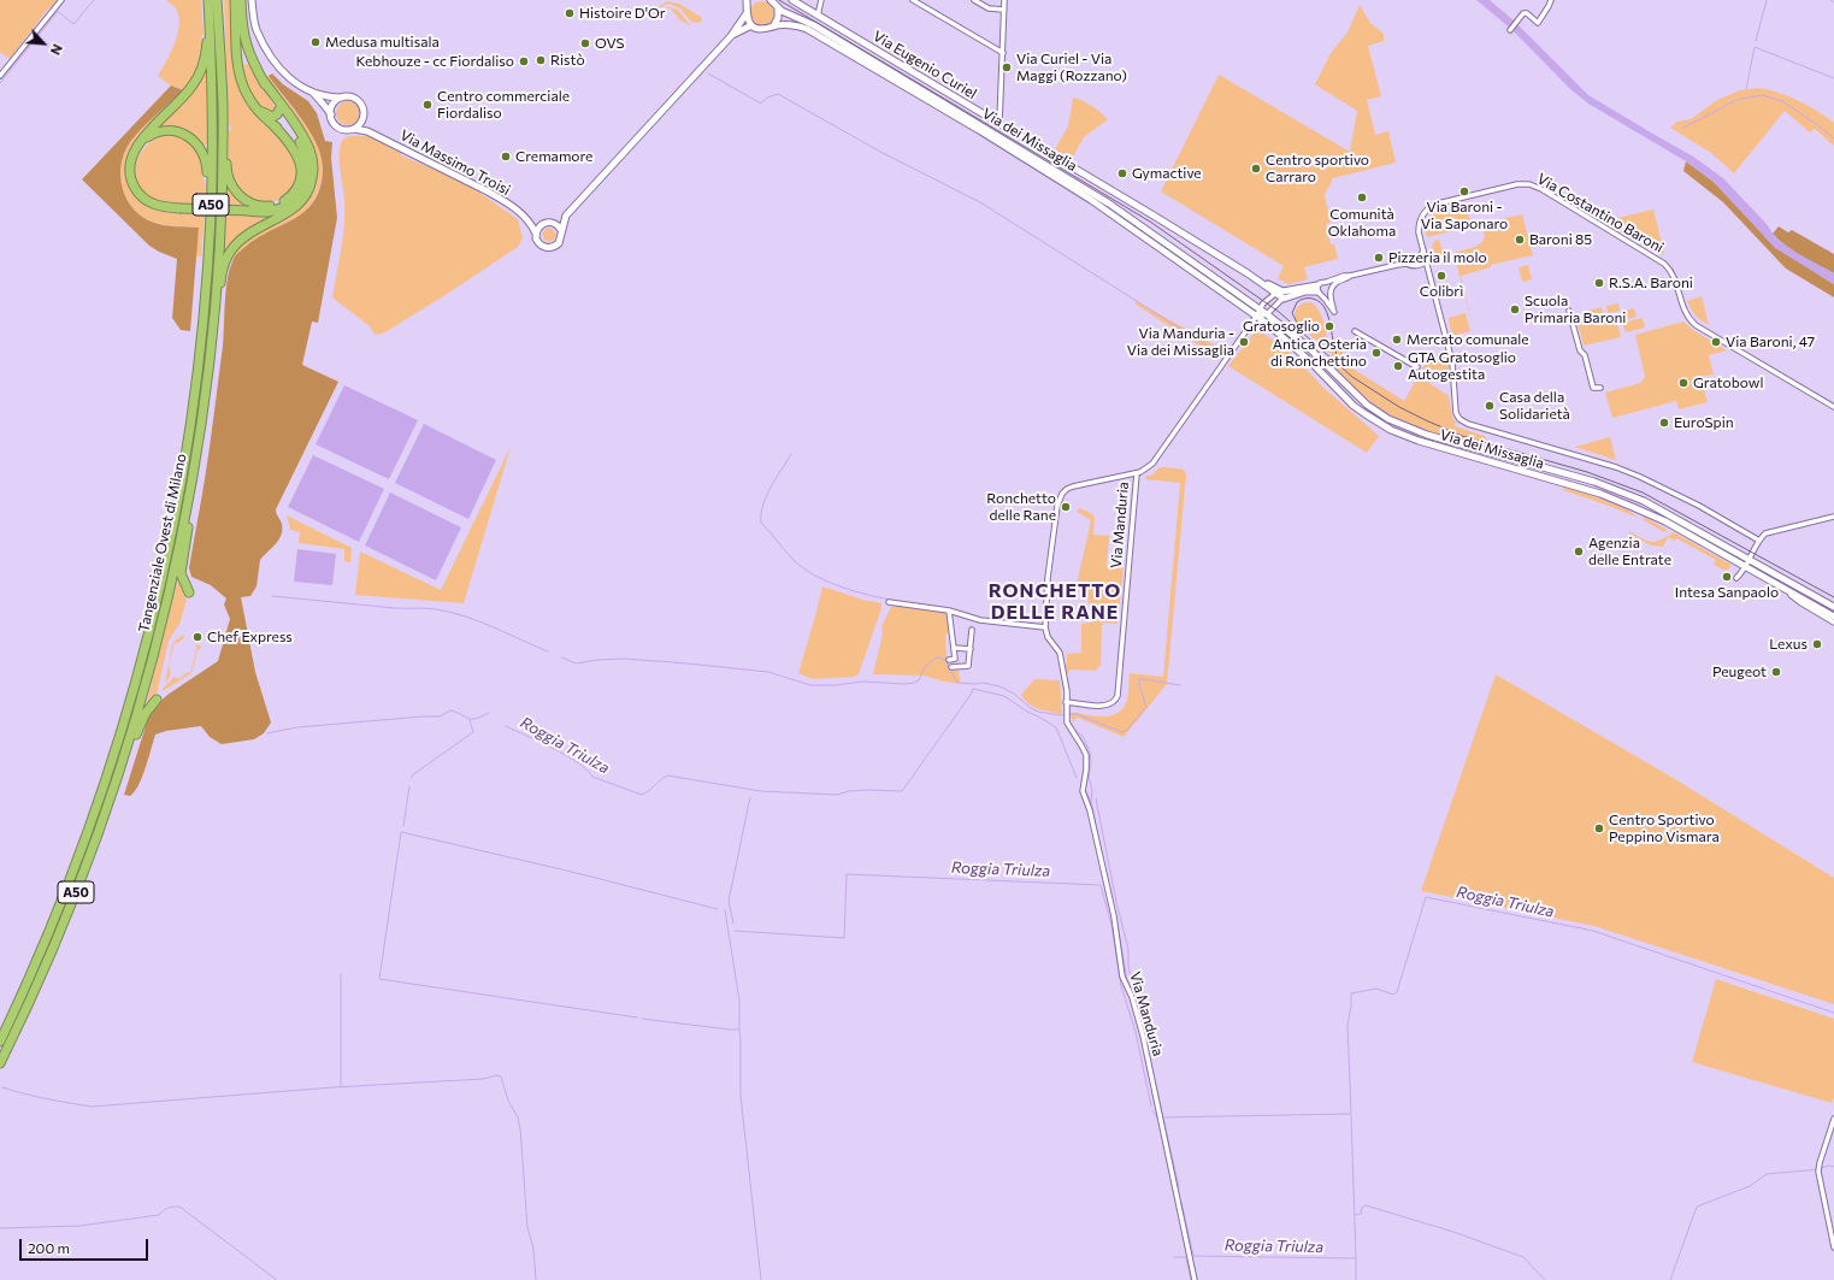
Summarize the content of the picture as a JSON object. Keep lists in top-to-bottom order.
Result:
{
  "streets": {
    "highway": ["A50", "Tangenziale Ovest di Milano"],
    "main road": ["Via Eugenio Curiel", "Via dei Missaglia", "Via Massimo Troisi"],
    "street": ["Via Costantino Baroni", "Via Manduria"]
  },
  "crossings": [
    ["Via dei Missaglia", "Via Manduria"]
  ],
  "districts": ["RONCHETTO DELLE RANE"],
  "water": ["Roggia Triulza"],
  "places": [
    "Histoire D'Or",
    "Medusa multisala",
    "OVS",
    "Ristò",
    "Kebhouze - cc Fiordaliso",
    "Via Curiel - Via Maggi (Rozzano)",
    "Centro commerciale Fiordaliso",
    "Cremamore",
    "Centro sportivo Carraro",
    "Gymactive",
    "Via Baroni - Via Saponaro",
    "Comunità Oklahoma",
    "Baroni 85",
    "Pizzeria il molo",
    "Colibrì",
    "R.S.A. Baroni",
    "Scuola Primaria Baroni",
    "Gratosoglio",
    "Mercato comunale",
    "Via Manduria - Via dei Missaglia",
    "Via Baroni, 47",
    "Antica Osteria di Ronchettino",
    "GTA Gratosoglio Autogestita",
    "Gratobowl",
    "Casa della Solidarietà",
    "EuroSpin",
    "Ronchetto delle Rane",
    "Agenzia delle Entrate",
    "Intesa Sanpaolo",
    "Chef Express",
    "Lexus",
    "Peugeot",
    "Centro Sportivo Peppino Vismara"
  ],
  "scale_bar": "200 m",
  "north": "bottom right"
}
